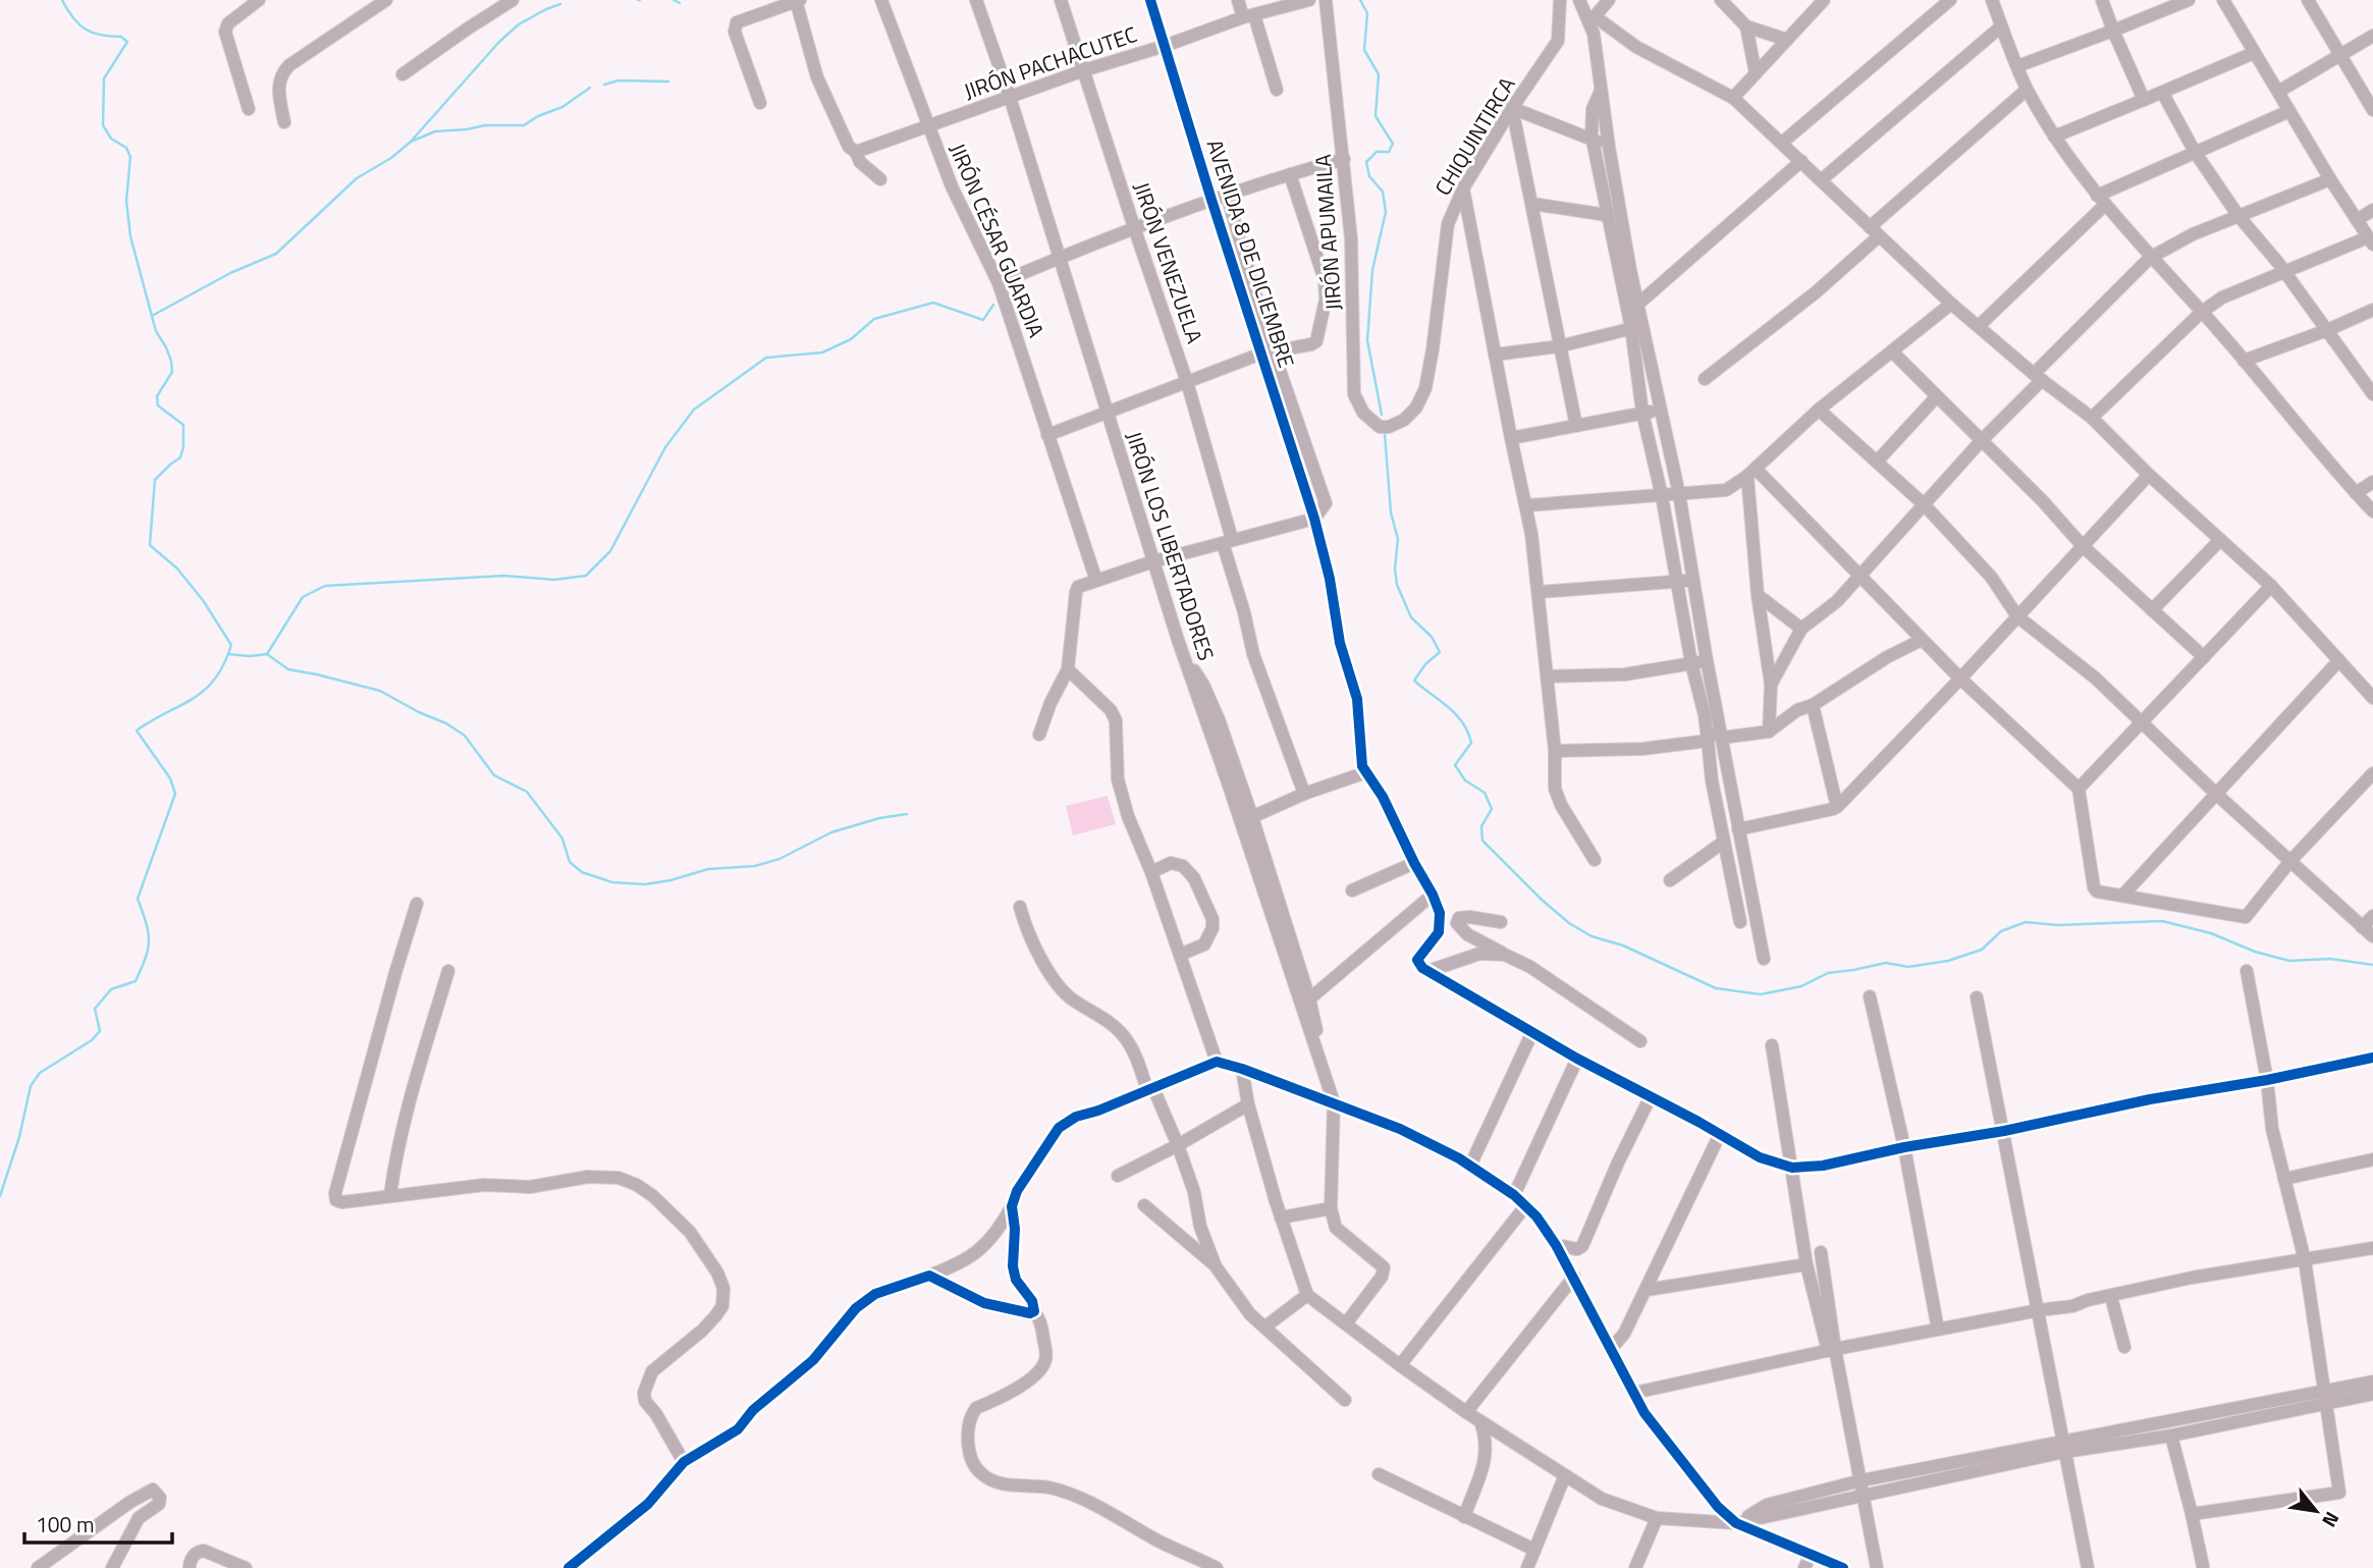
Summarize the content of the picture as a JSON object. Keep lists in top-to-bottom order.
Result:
{
  "streets": {
    "street": [
      "JIRÓN PACHACUTEC",
      "CHIQUINTIRCA",
      "JIRÓN APUMAILA",
      "JIRÓN CÉSAR GUARDIA",
      "AVENIDA 8 DE DICIEMBRE",
      "JIRÓN VENEZUELA",
      "JIRÓN LOS LIBERTADORES"
    ]
  },
  "crossings": [
    ["JIRÓN PACHACUTEC", "JIRÓN CÉSAR GUARDIA"],
    ["JIRÓN PACHACUTEC", "AVENIDA 8 DE DICIEMBRE"],
    ["JIRÓN PACHACUTEC", "JIRÓN VENEZUELA"],
    ["JIRÓN PACHACUTEC", "JIRÓN LOS LIBERTADORES"],
    ["CHIQUINTIRCA", "JIRÓN APUMAILA"]
  ],
  "scale_bar": "100 m",
  "north": "bottom right"
}
